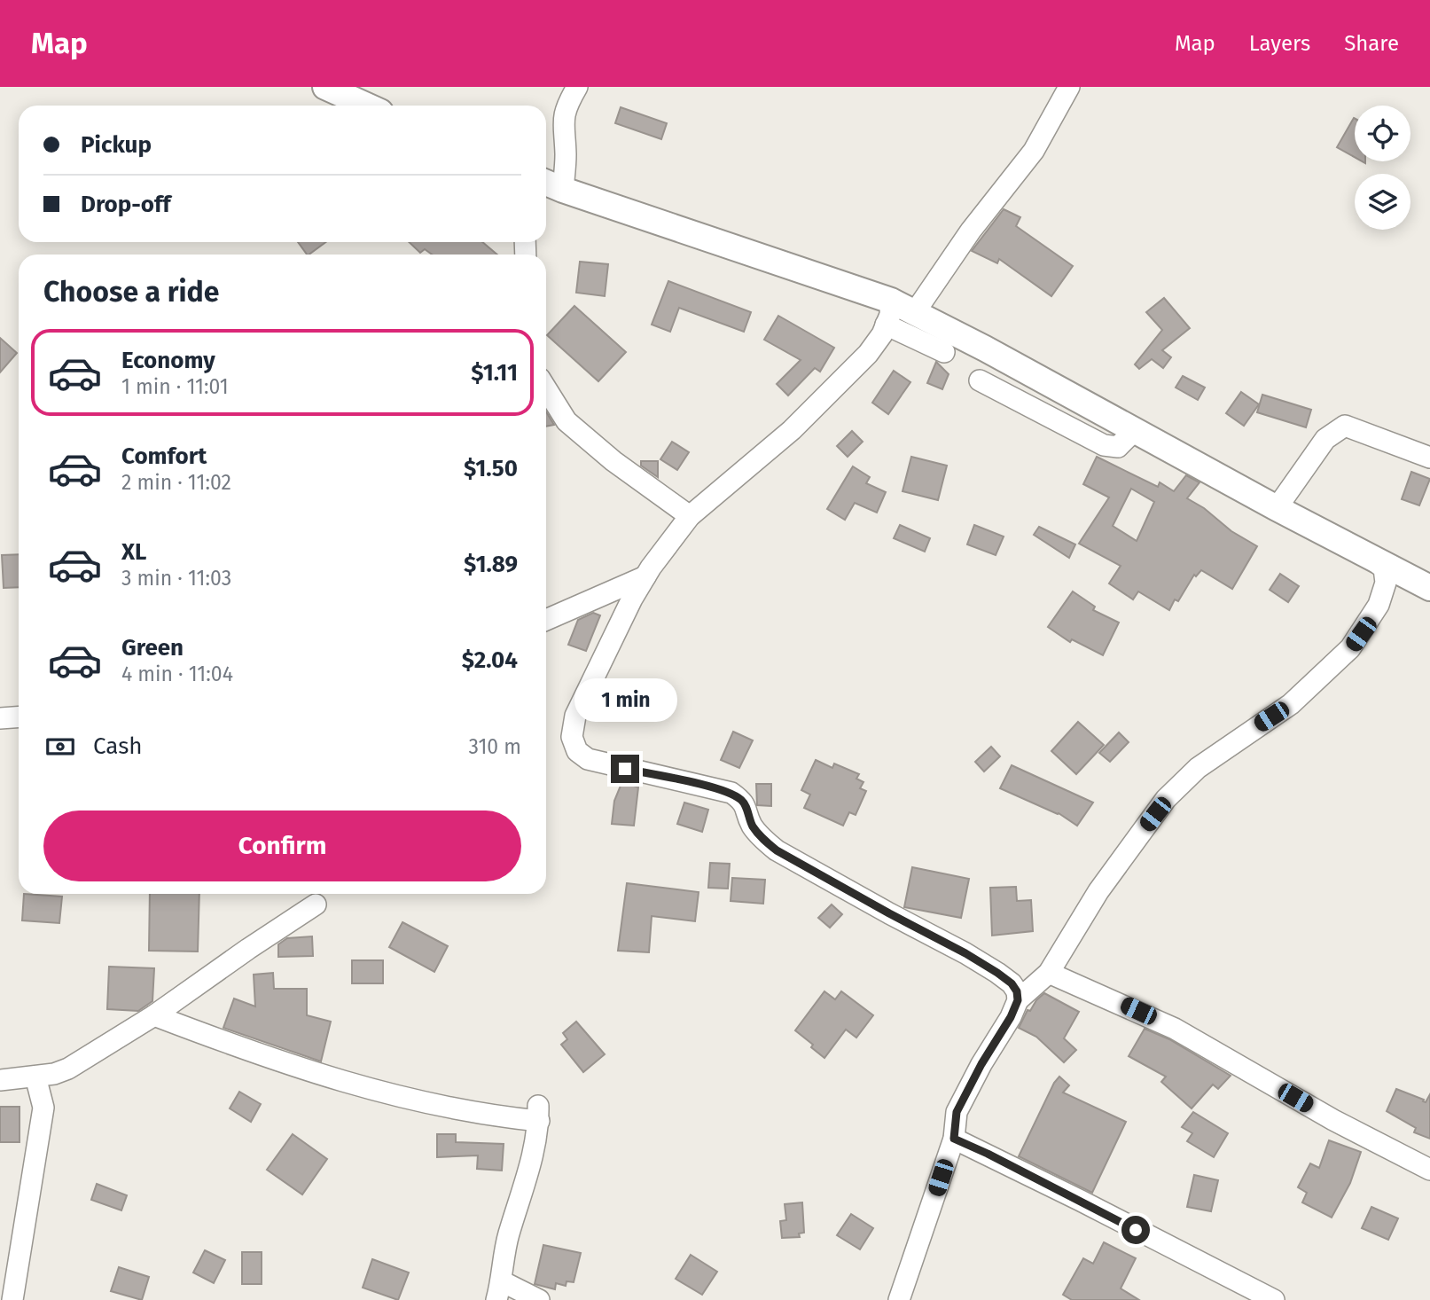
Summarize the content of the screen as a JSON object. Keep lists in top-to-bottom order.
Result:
{
  "page": {
    "header": "Map",
    "nav": ["Map", "Layers", "Share"],
    "banner": ["Pickup", "Drop-off"],
    "heading": "Choose a ride",
    "list": [
      {
        "name": "Economy",
        "note": "1 min · 11:01",
        "value": "$1.11"
      },
      {
        "name": "Comfort",
        "note": "2 min · 11:02",
        "value": "$1.50"
      },
      {
        "name": "XL",
        "note": "3 min · 11:03",
        "value": "$1.89"
      },
      {
        "name": "Green",
        "note": "4 min · 11:04",
        "value": "$2.04"
      }
    ],
    "bubble": "1 min",
    "pay": ["Cash", "310 m"],
    "buttons": "Confirm"
  }
}
